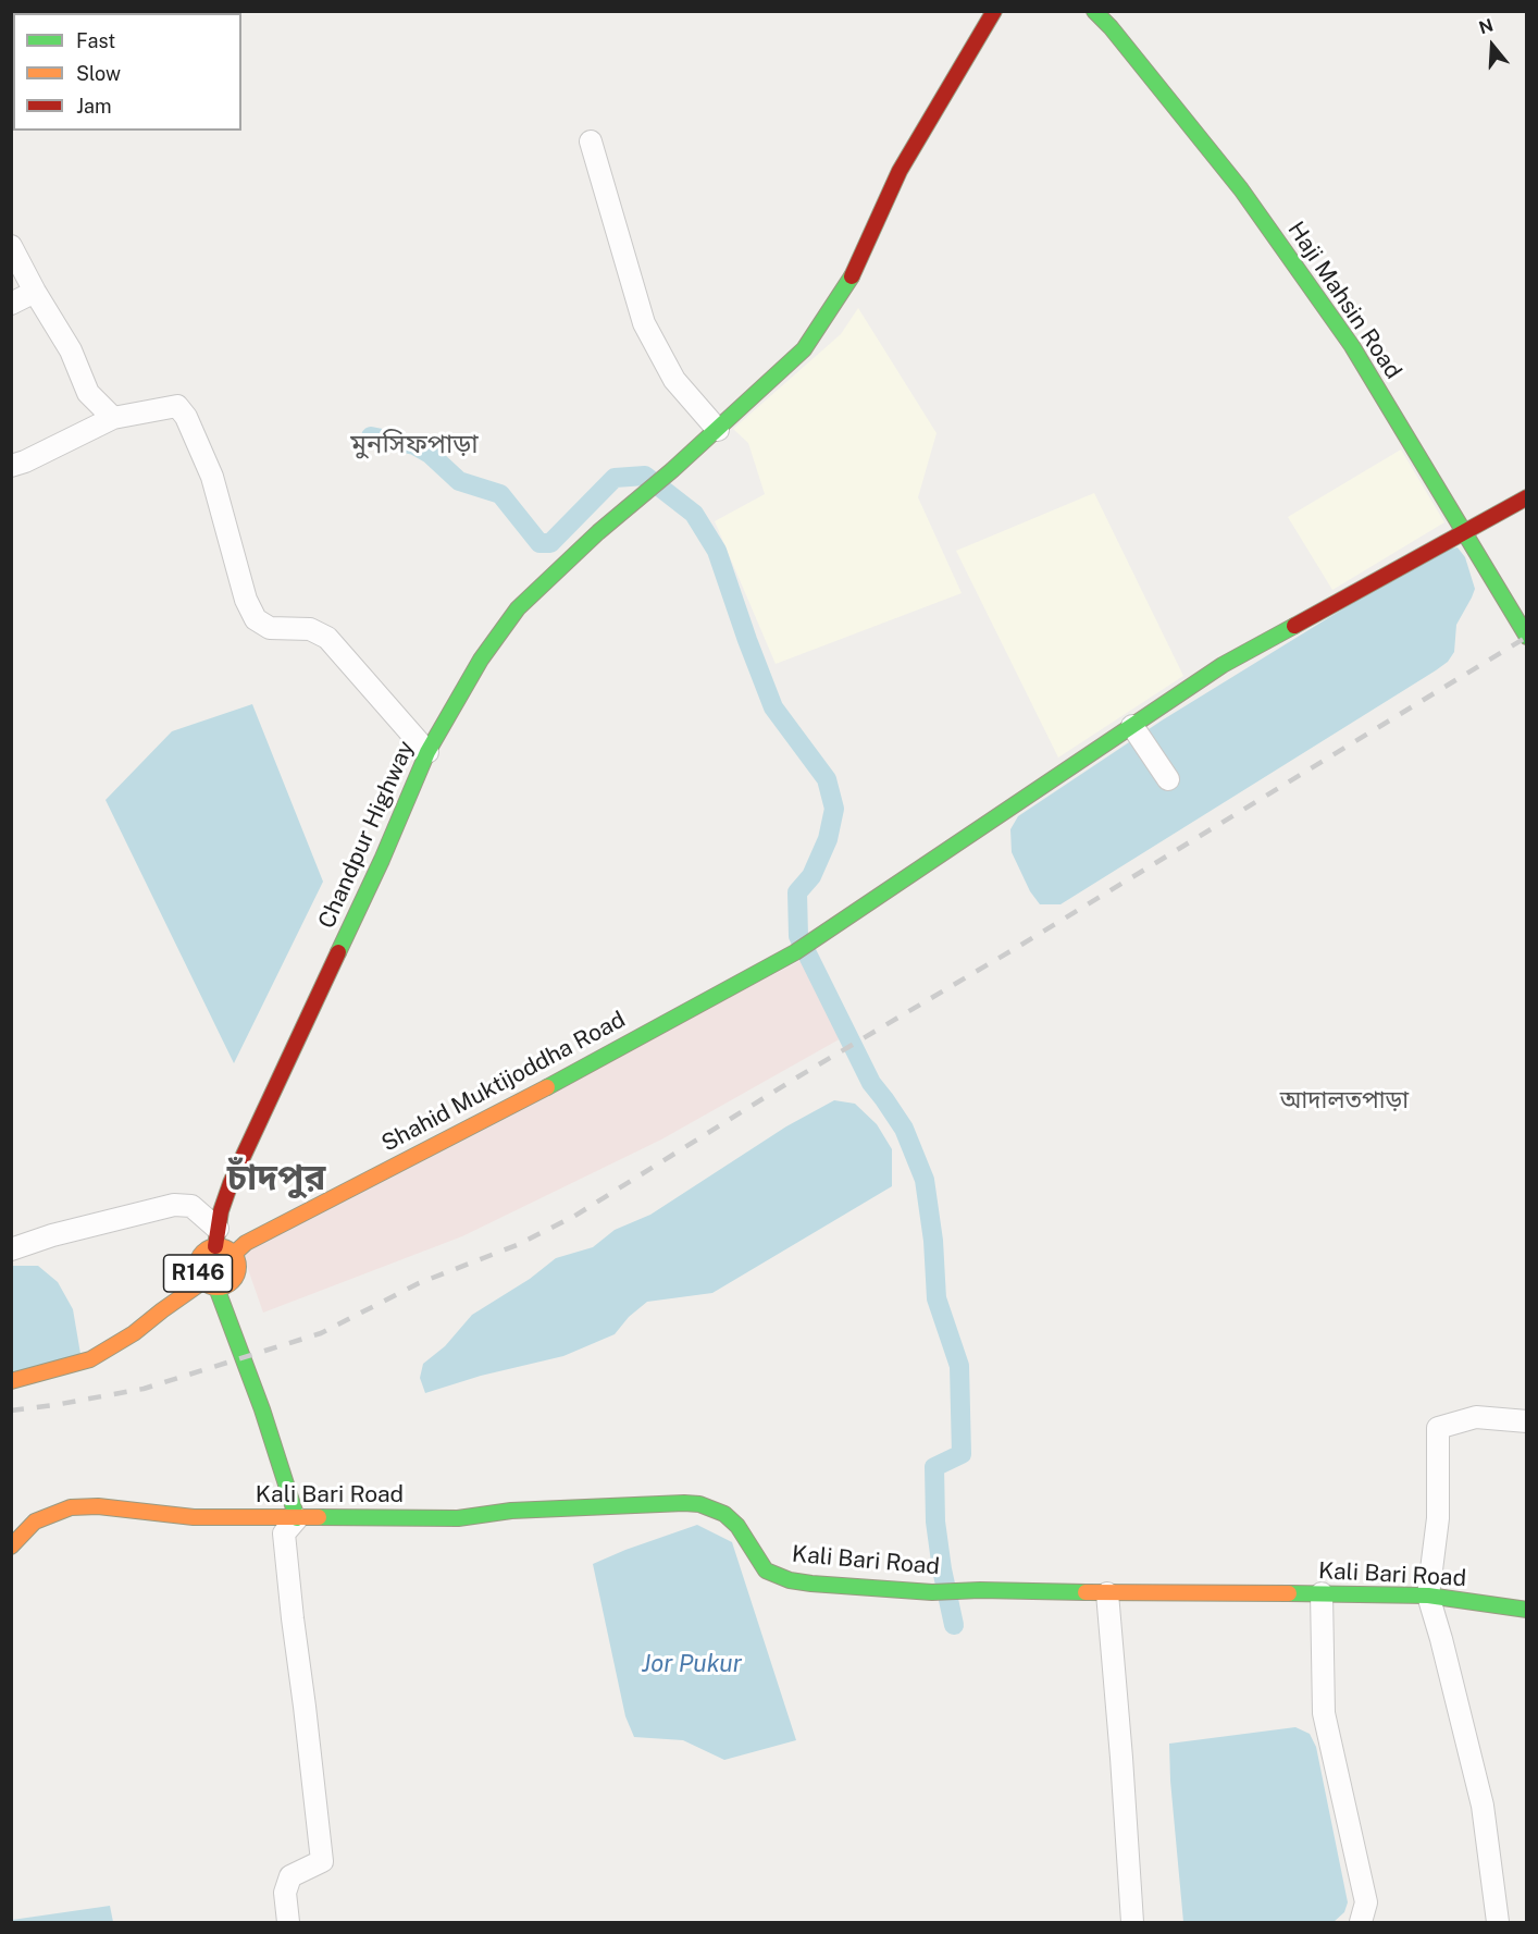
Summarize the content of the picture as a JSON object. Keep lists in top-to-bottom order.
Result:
{
  "streets": {
    "main road": [
      "Haji Mahsin Road",
      "Chandpur Highway",
      "Shahid Muktijoddha Road",
      "R146",
      "Kali Bari Road"
    ]
  },
  "crossings": [
    ["Haji Mahsin Road", "Shahid Muktijoddha Road"],
    ["Chandpur Highway", "R146"],
    ["Shahid Muktijoddha Road", "R146"]
  ],
  "districts": ["মুনসিফপাড়া", "আদালতপাড়া", "চাঁদপুর"],
  "water": ["Jor Pukur"],
  "legend": ["Fast", "Slow", "Jam"],
  "north": "top"
}
